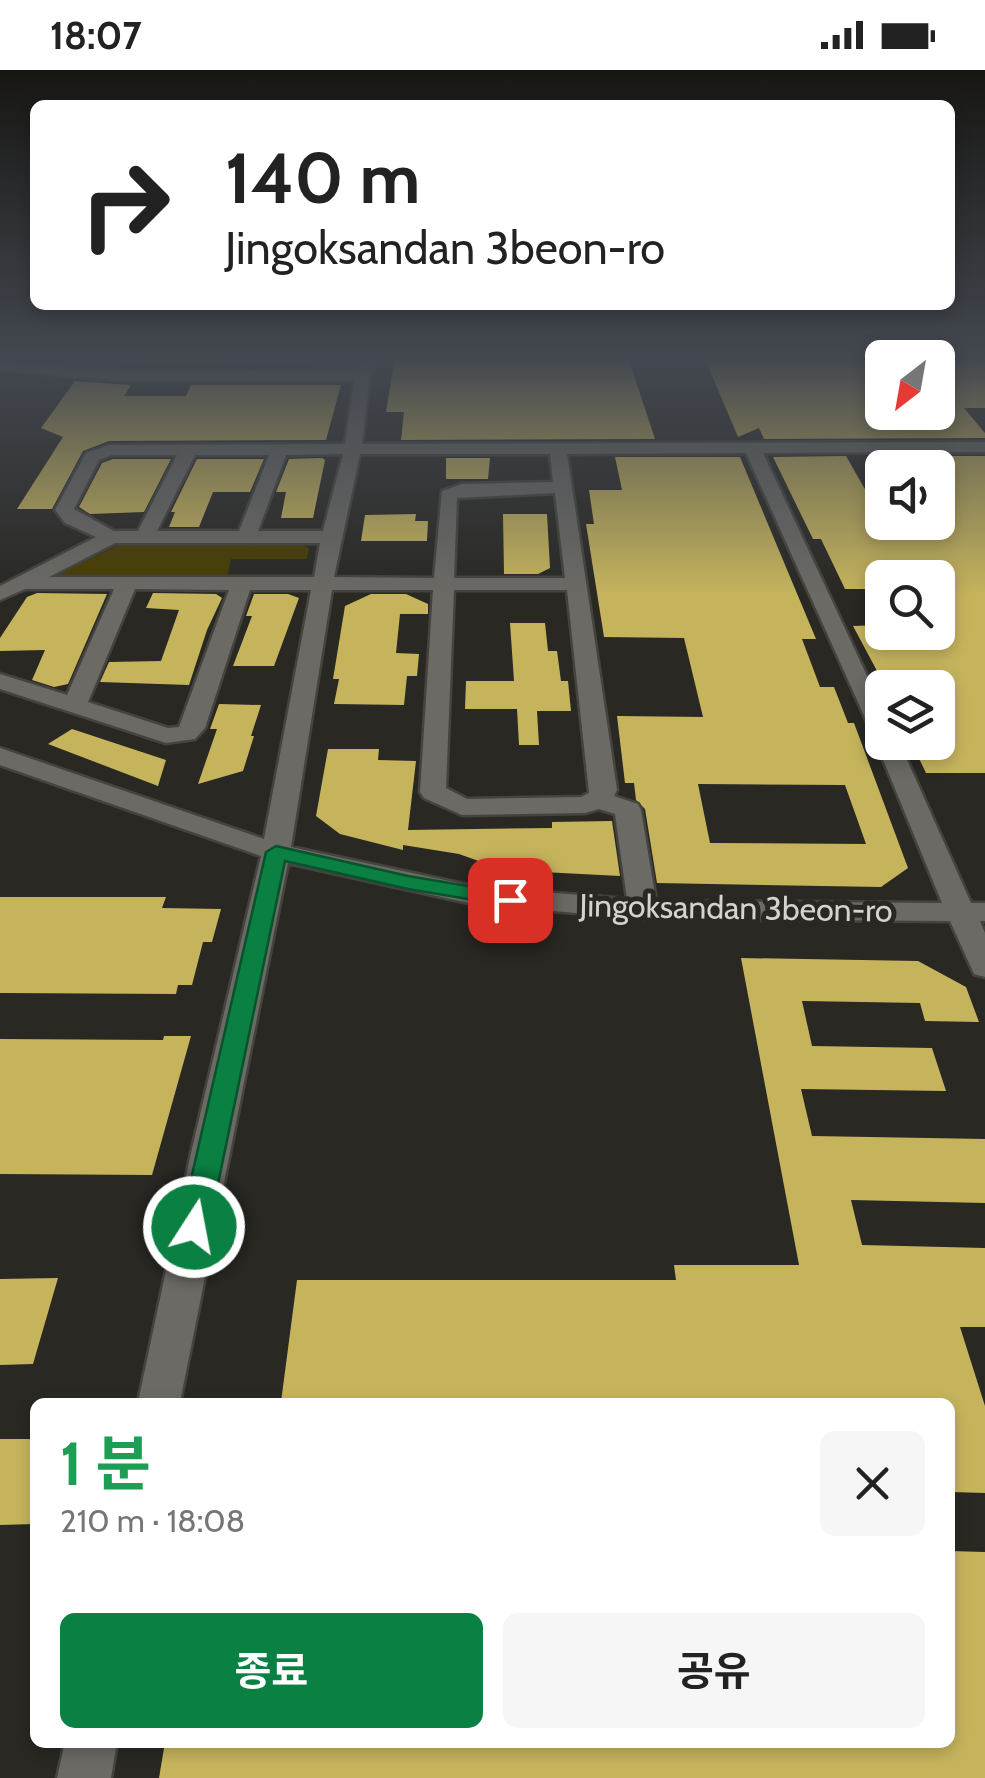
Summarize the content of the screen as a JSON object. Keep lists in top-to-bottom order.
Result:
{
  "streets": {
    "street": ["Jingoksandan 3beon-ro"]
  },
  "north": "bottom left",
  "page": {
    "status": "18:07",
    "turn": ["140 m", "Jingoksandan 3beon-ro"],
    "heading": ["1 분", "210 m · 18:08"],
    "buttons": ["종료", "공유"]
  }
}
